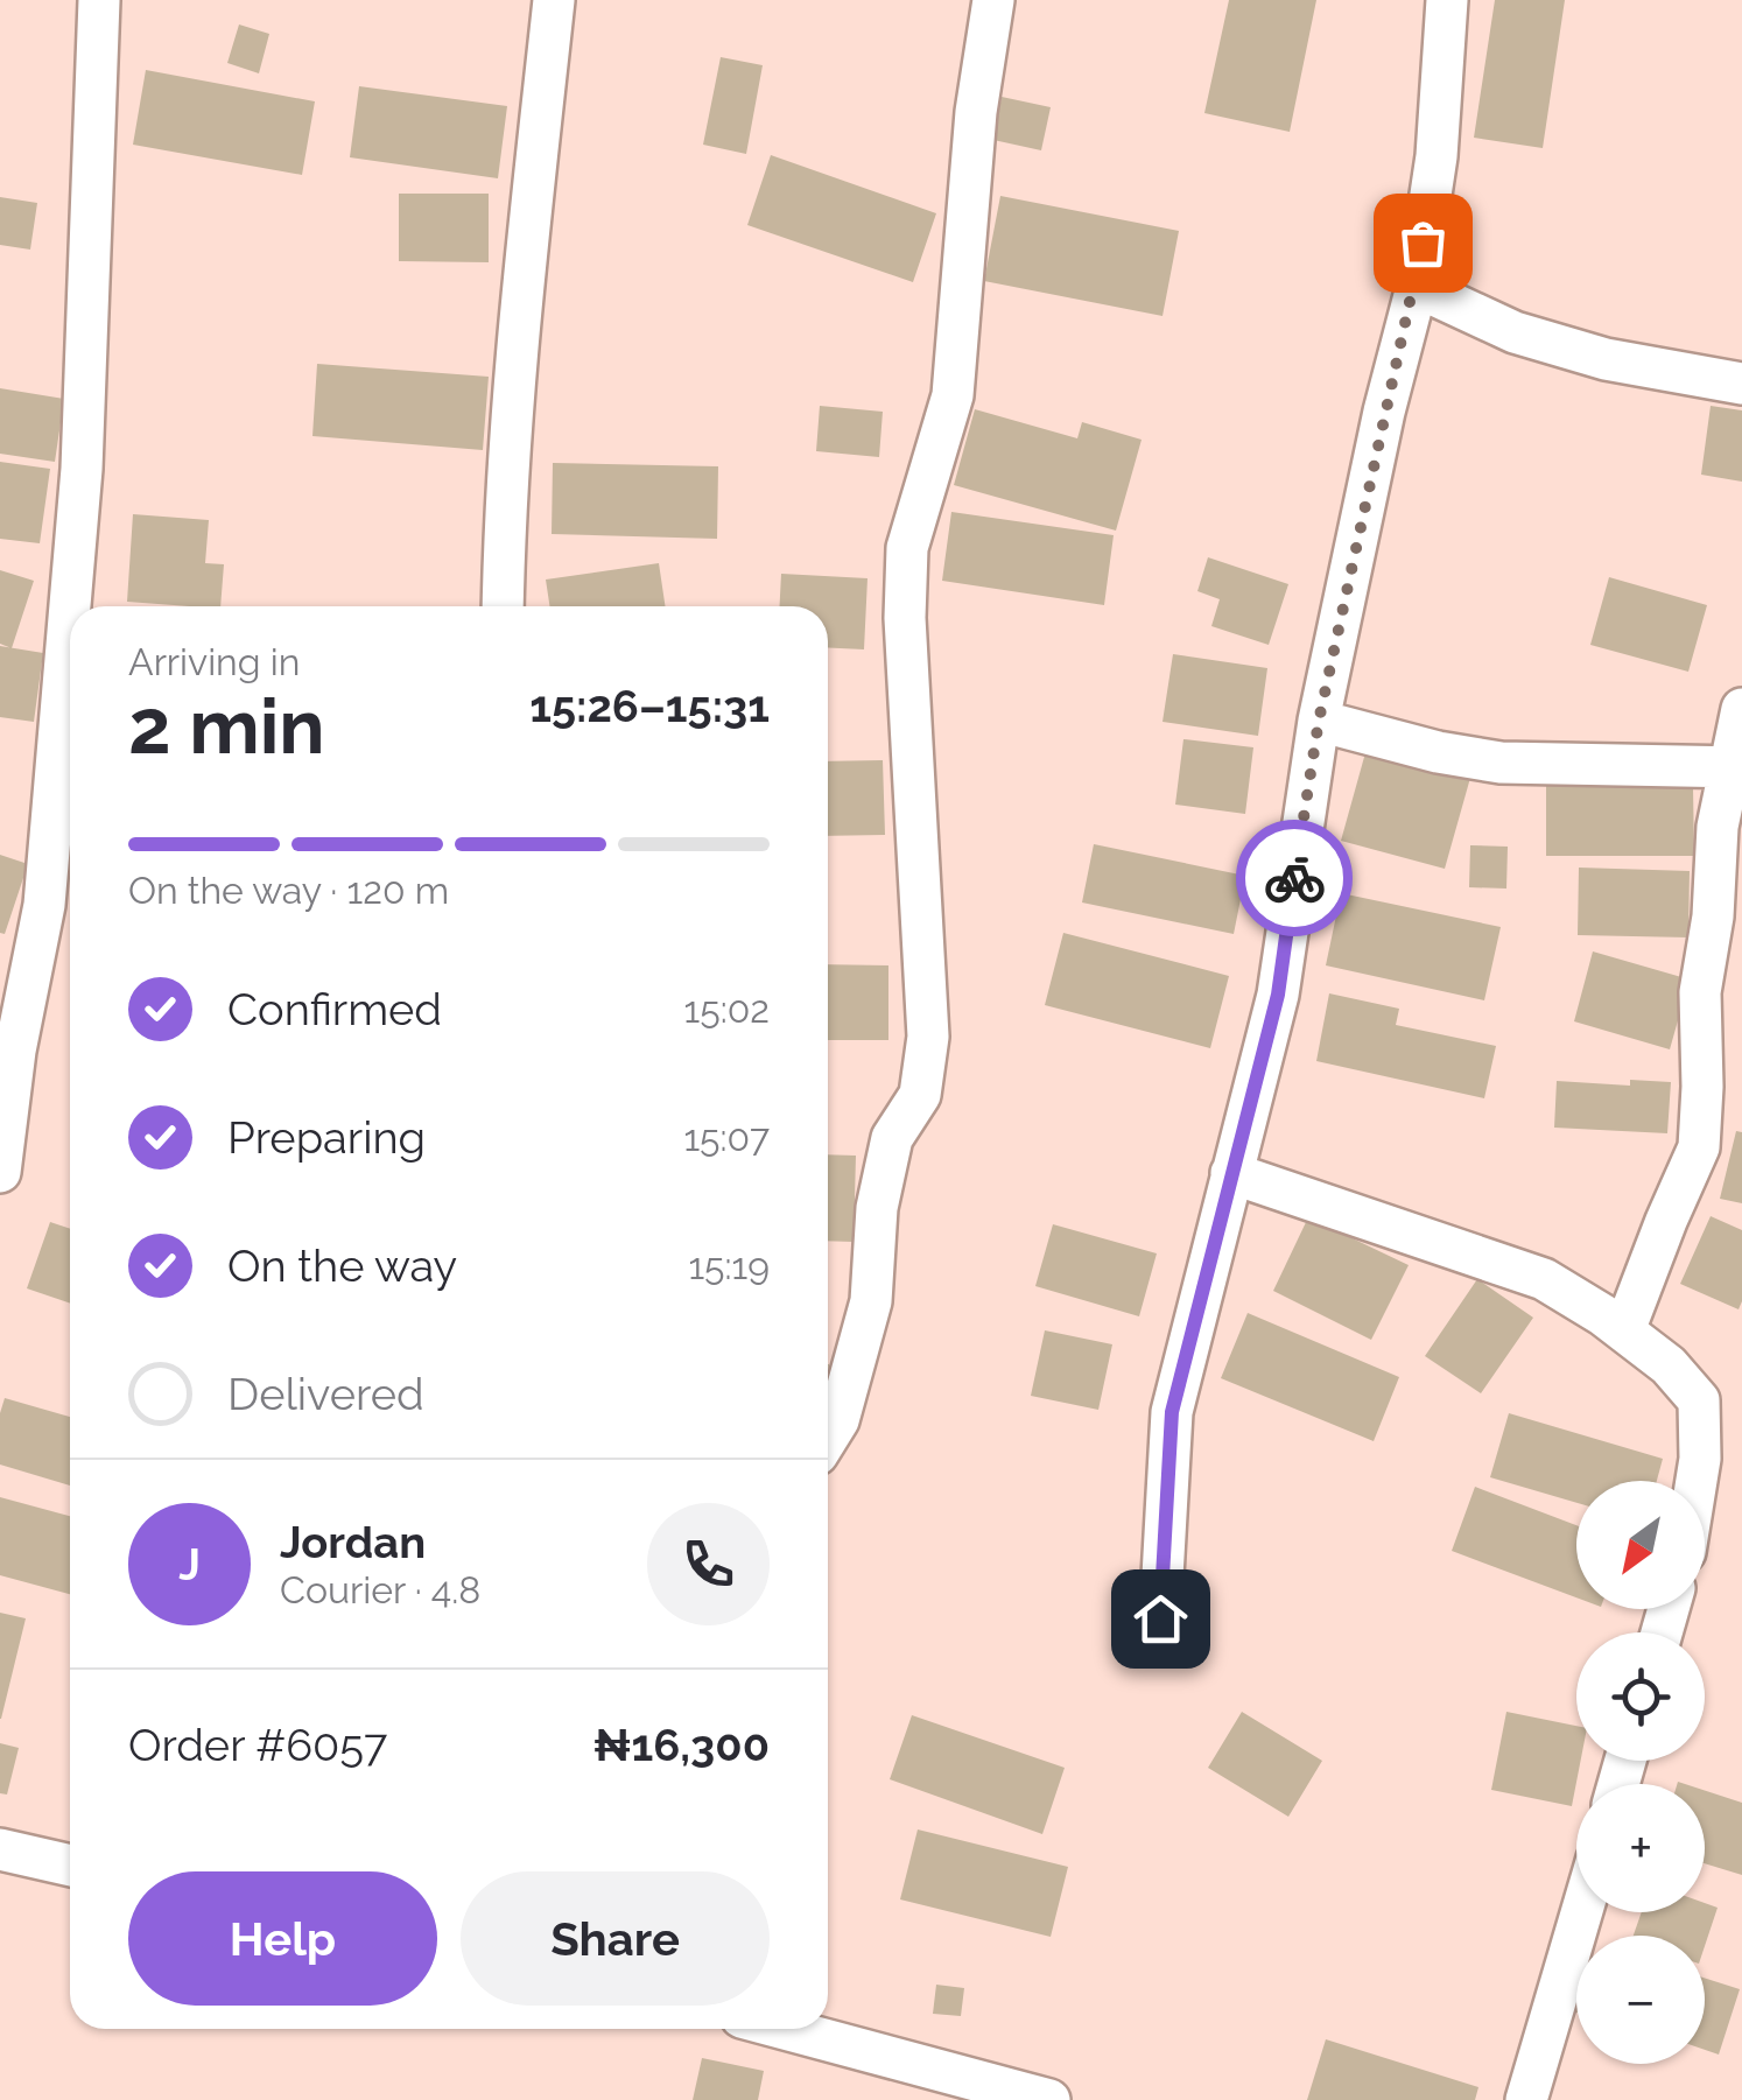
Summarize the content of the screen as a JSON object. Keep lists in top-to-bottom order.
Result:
{
  "north": "bottom left",
  "page": {
    "heading": ["2 min", "Arriving in", "15:26–15:31"],
    "panel": [
      "Jordan",
      "Courier · 4.8",
      "Order #6057",
      "₦16,300"
    ],
    "bar": "On the way · 120 m",
    "list": [
      ["Confirmed", "15:02"],
      ["Preparing", "15:07"],
      ["On the way", "15:19"],
      "Delivered"
    ],
    "map_buttons": ["+", "−"],
    "round": "J",
    "buttons": ["Help", "Share"]
  }
}
